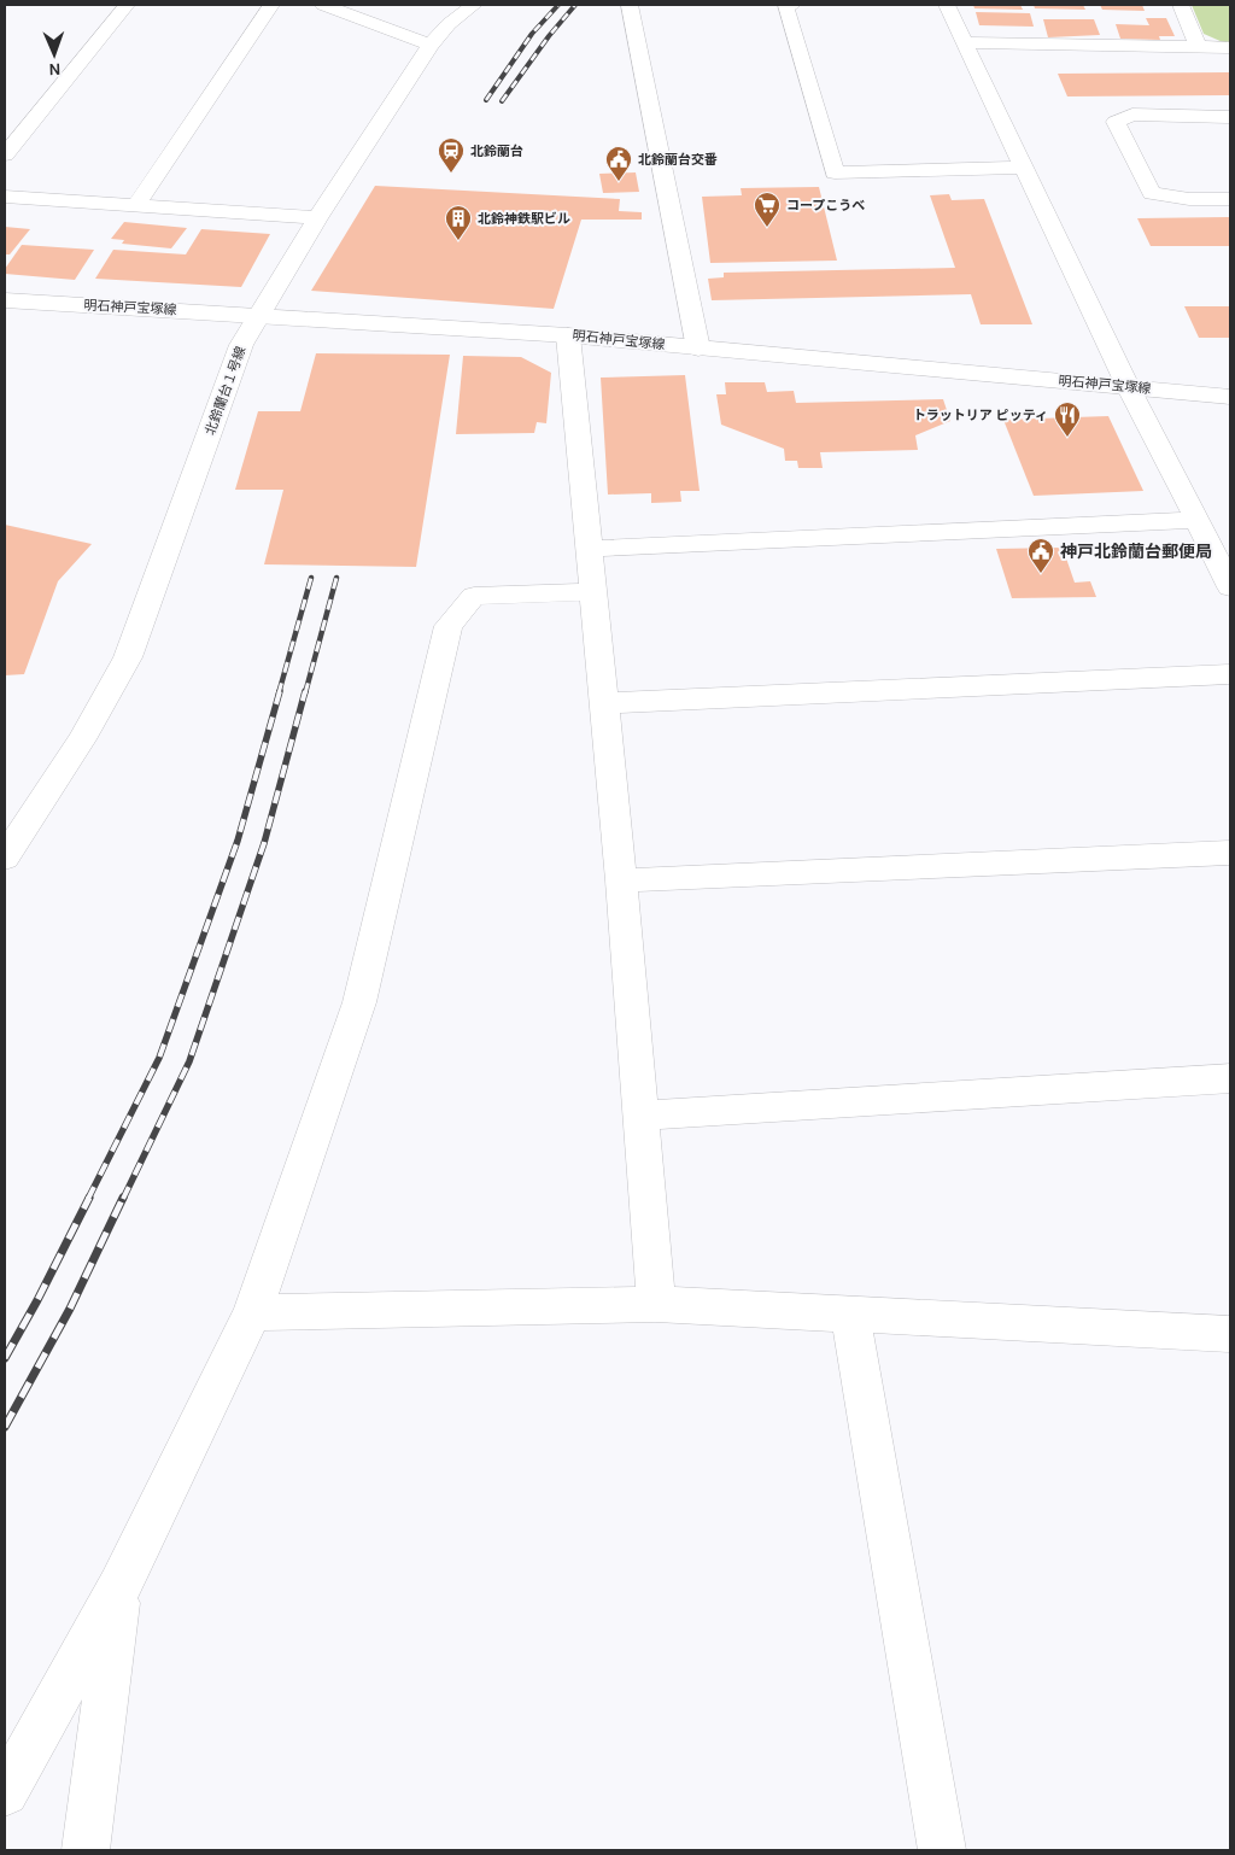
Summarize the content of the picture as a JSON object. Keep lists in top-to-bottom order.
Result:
{
  "streets": {
    "street": ["明石神戸宝塚線", "北鈴蘭台１号線"]
  },
  "crossings": [
    ["明石神戸宝塚線", "北鈴蘭台１号線"]
  ],
  "places": {
    "station": ["北鈴蘭台"],
    "public building": ["北鈴蘭台交番", "神戸北鈴蘭台郵便局"],
    "supermarket": ["コープこうべ"],
    "building": ["北鈴神鉄駅ビル"],
    "restaurant": ["トラットリア ピッティ"]
  },
  "north": "bottom"
}
